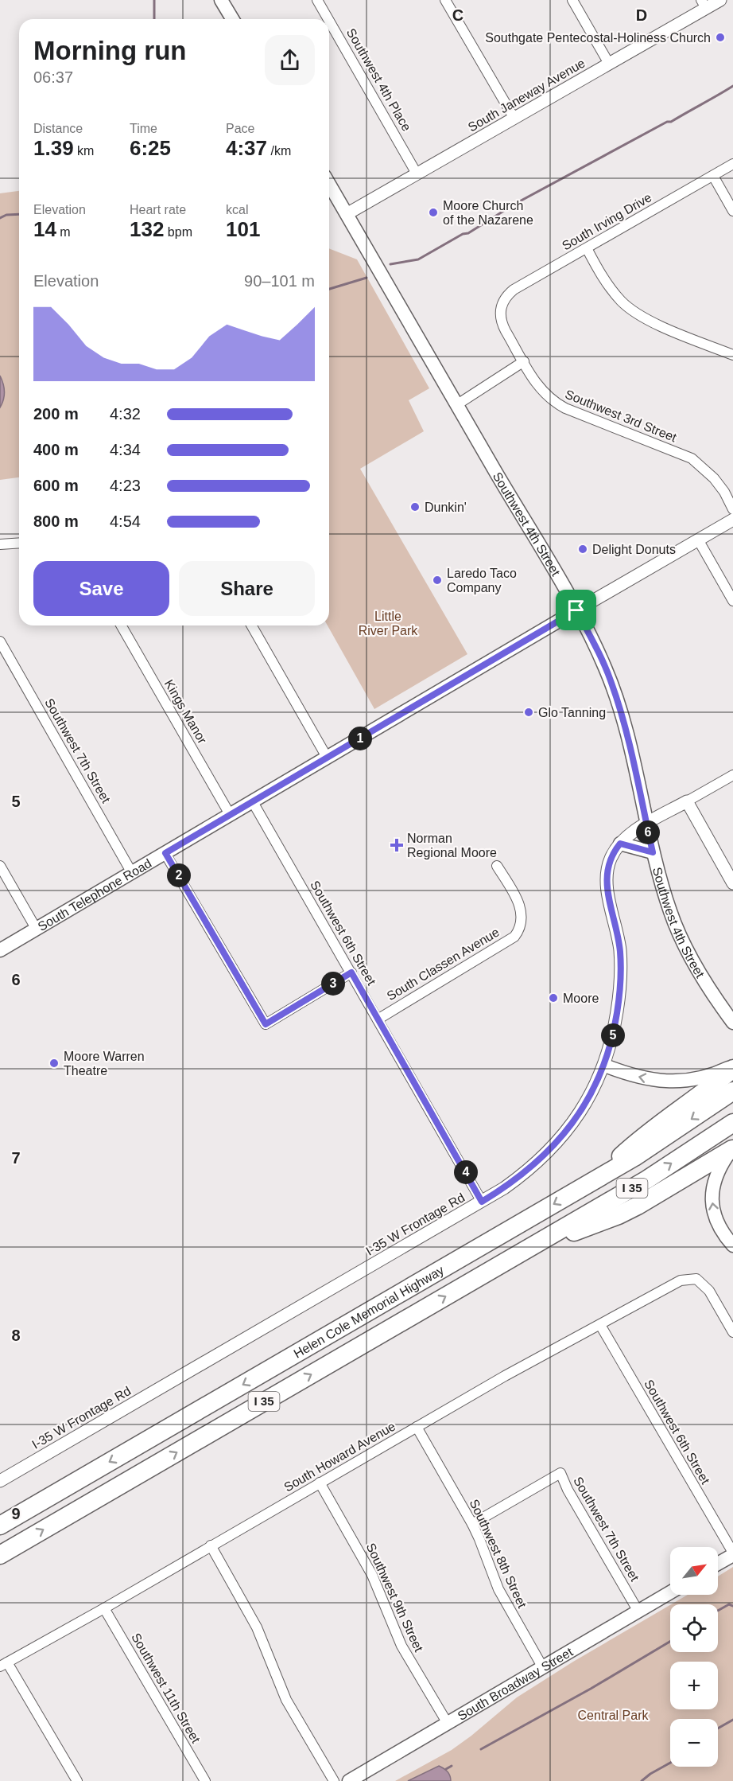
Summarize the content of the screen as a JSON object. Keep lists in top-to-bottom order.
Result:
{
  "streets": {
    "highway": ["I 35", "Helen Cole Memorial Highway"],
    "main road": ["Southwest 4th Street", "South Telephone Road", "South Broadway Street"],
    "street": [
      "Southwest 4th Place",
      "South Janeway Avenue",
      "South Irving Drive",
      "Southwest 3rd Street",
      "Kings Manor",
      "Southwest 7th Street",
      "Southwest 6th Street",
      "South Classen Avenue",
      "I-35 W Frontage Rd",
      "South Howard Avenue",
      "Southwest 8th Street",
      "Southwest 9th Street",
      "Southwest 11th Street"
    ]
  },
  "crossings": [
    ["Southwest 4th Place", "South Janeway Avenue"],
    ["South Janeway Avenue", "Southwest 4th Street"],
    ["South Irving Drive", "Southwest 3rd Street"],
    ["Southwest 4th Street", "South Telephone Road"],
    ["Southwest 4th Street", "I-35 W Frontage Rd"],
    ["Kings Manor", "South Telephone Road"],
    ["Southwest 7th Street", "South Telephone Road"],
    ["Southwest 7th Street", "Southwest 8th Street"],
    ["Southwest 7th Street", "South Broadway Street"],
    ["South Telephone Road", "Southwest 6th Street"],
    ["Southwest 6th Street", "South Classen Avenue"],
    ["Southwest 6th Street", "I-35 W Frontage Rd"],
    ["Southwest 6th Street", "South Howard Avenue"],
    ["South Howard Avenue", "Southwest 8th Street"],
    ["South Howard Avenue", "Southwest 9th Street"],
    ["South Howard Avenue", "Southwest 11th Street"],
    ["Southwest 8th Street", "South Broadway Street"],
    ["Southwest 9th Street", "South Broadway Street"]
  ],
  "parks": ["Little River Park", "Central Park"],
  "places": {
    "other": [
      "Southgate Pentecostal-Holiness Church",
      "Moore Church of the Nazarene",
      "Dunkin'",
      "Delight Donuts",
      "Laredo Taco Company",
      "Glo Tanning",
      "Moore",
      "Moore Warren Theatre"
    ],
    "health": ["Norman Regional Moore"]
  },
  "north": "top right",
  "page": {
    "heading": ["Morning run", "06:37"],
    "stats": [
      ["Distance", "1.39 km"],
      ["Time", "6:25"],
      ["Pace", "4:37 /km"],
      ["Elevation", "14 m"],
      ["Heart rate", "132 bpm"],
      ["kcal", "101"]
    ],
    "chart": ["Elevation", "90–101 m"],
    "list": [
      {
        "name": "200 m",
        "note": "4:32"
      },
      {
        "name": "400 m",
        "note": "4:34"
      },
      {
        "name": "600 m",
        "note": "4:23"
      },
      {
        "name": "800 m",
        "note": "4:54"
      }
    ],
    "buttons": ["Save", "Share"],
    "pins": [
      "1",
      "6",
      "2",
      "3",
      "5",
      "4"
    ],
    "map_buttons": ["+", "−"]
  },
  "grid": {
    "columns": ["C", "D"],
    "rows": [
      "5",
      "6",
      "7",
      "8",
      "9"
    ]
  }
}
